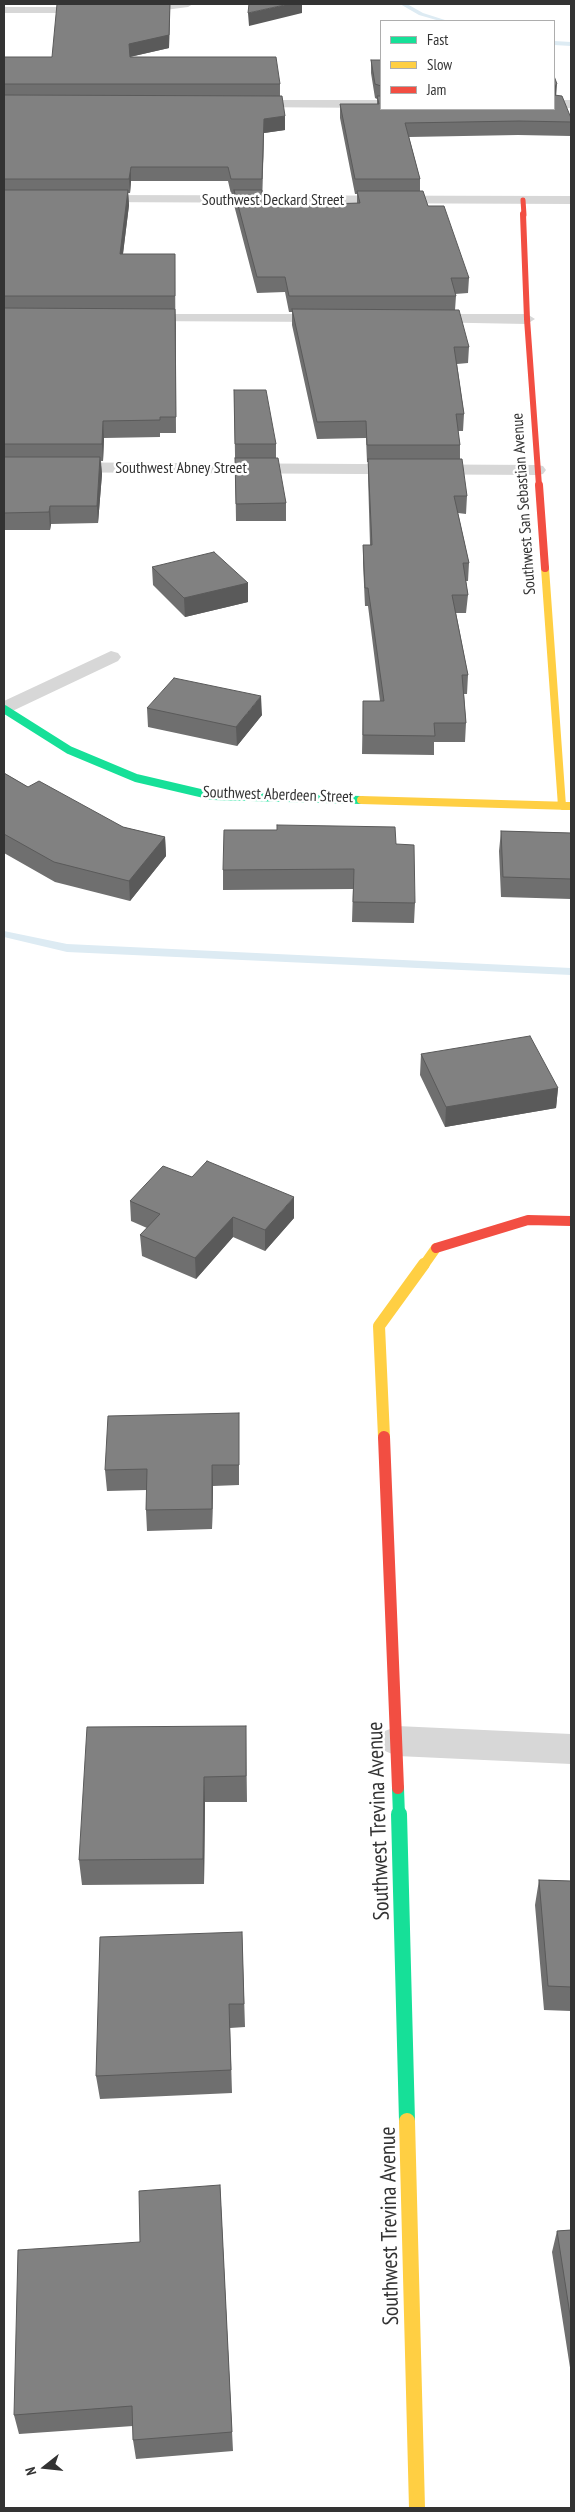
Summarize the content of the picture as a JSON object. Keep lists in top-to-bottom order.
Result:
{
  "streets": {
    "street": [
      "Southwest Deckard Street",
      "Southwest Abney Street",
      "Southwest San Sebastian Avenue",
      "Southwest Aberdeen Street",
      "Southwest Trevina Avenue"
    ]
  },
  "crossings": [
    ["Southwest Deckard Street", "Southwest San Sebastian Avenue"],
    ["Southwest Abney Street", "Southwest San Sebastian Avenue"],
    ["Southwest San Sebastian Avenue", "Southwest Aberdeen Street"]
  ],
  "legend": ["Fast", "Slow", "Jam"],
  "north": "left"
}
